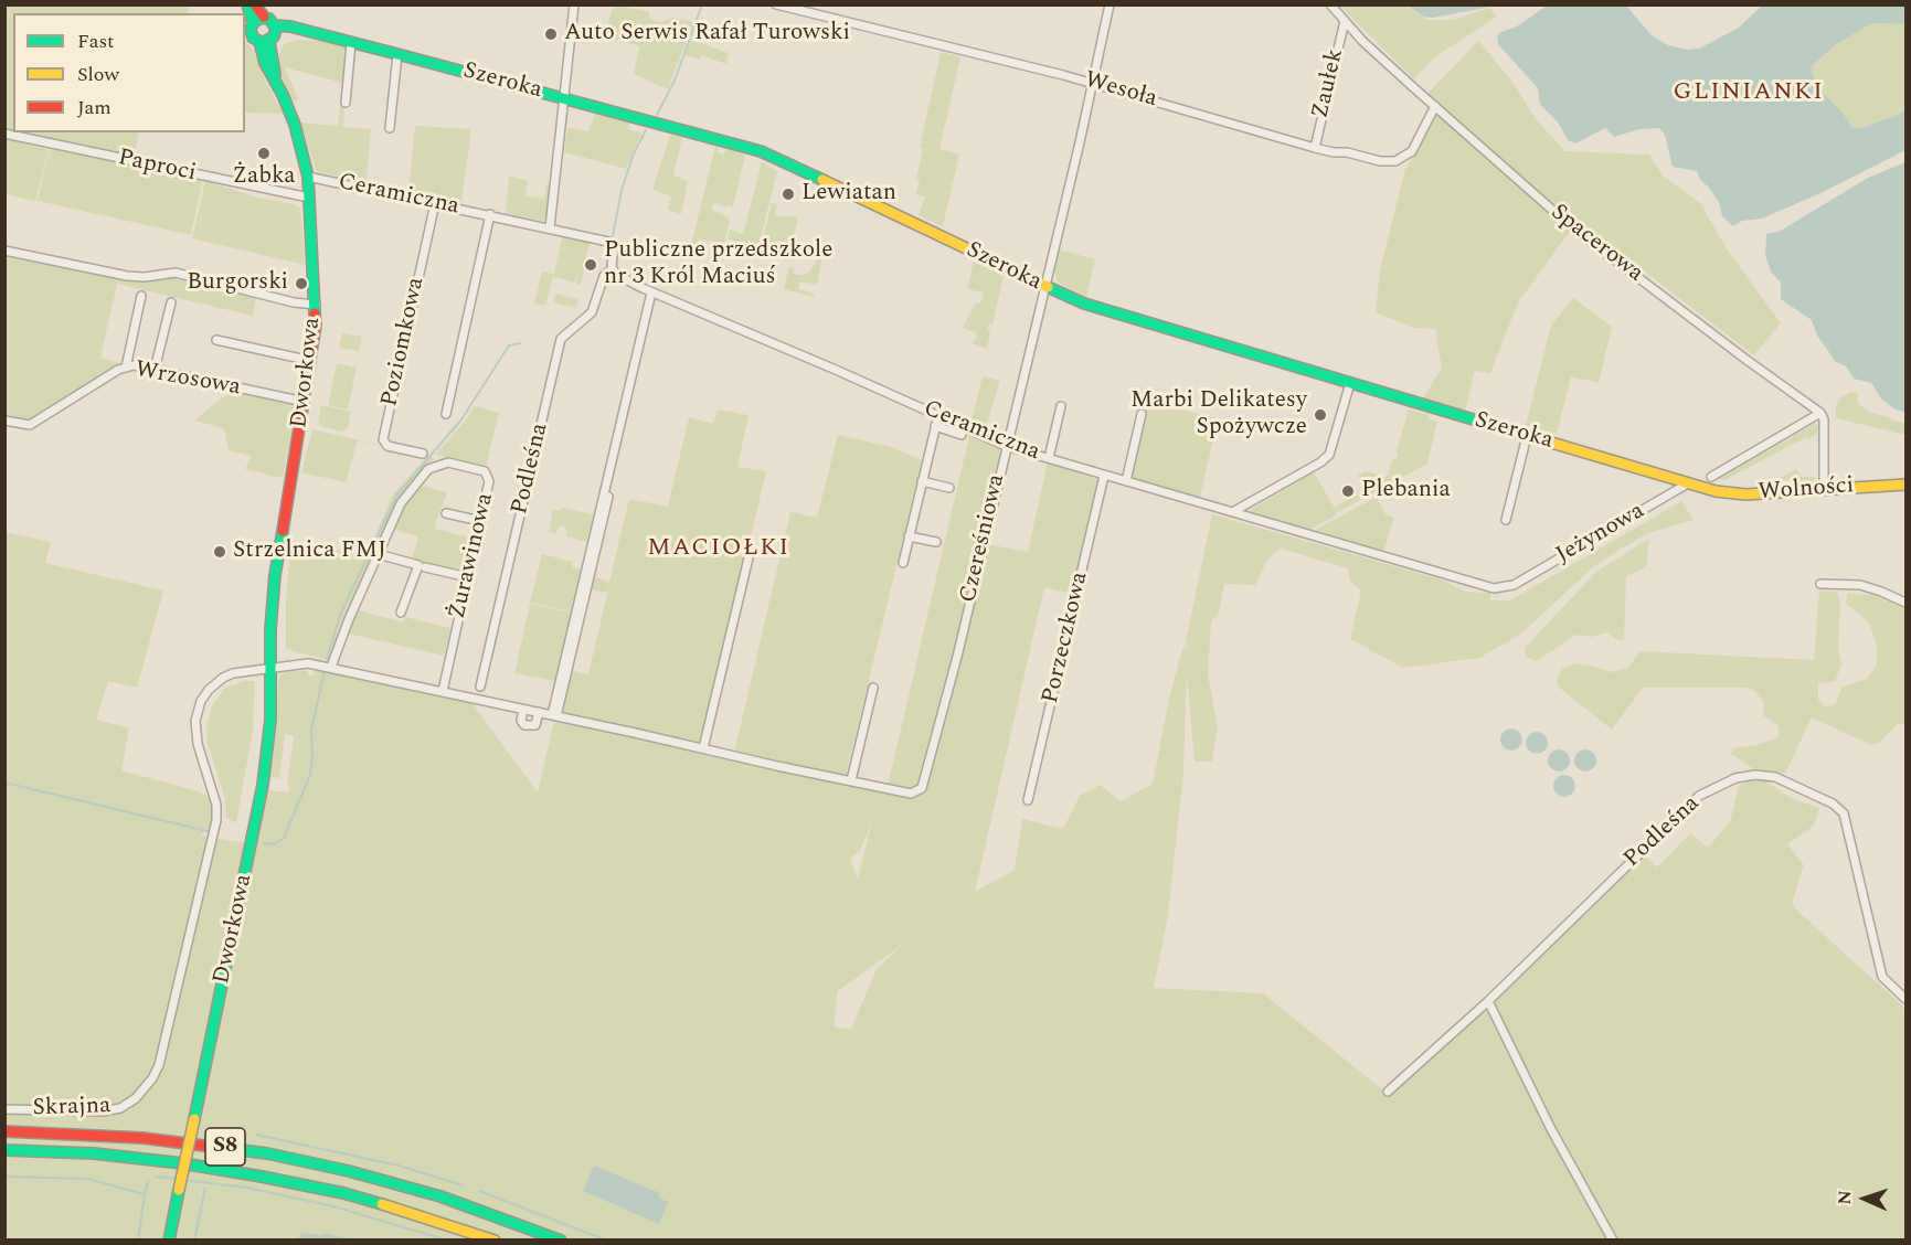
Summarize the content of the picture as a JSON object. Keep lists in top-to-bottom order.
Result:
{
  "streets": {
    "main road": [
      "Szeroka",
      "Dworkowa",
      "Wolności",
      "S8"
    ],
    "street": [
      "Zaułek",
      "Wesoła",
      "Paproci",
      "Ceramiczna",
      "Spacerowa",
      "Poziomkowa",
      "Wrzosowa",
      "Podleśna",
      "Jeżynowa",
      "Czereśniowa",
      "Żurawinowa",
      "Porzeczkowa",
      "Skrajna"
    ]
  },
  "crossings": [
    ["Szeroka", "Dworkowa"],
    ["Szeroka", "Wolności"],
    ["Szeroka", "Jeżynowa"],
    ["Szeroka", "Czereśniowa"],
    ["Zaułek", "Wesoła"],
    ["Zaułek", "Spacerowa"],
    ["Wesoła", "Spacerowa"],
    ["Wesoła", "Czereśniowa"],
    ["Paproci", "Dworkowa"],
    ["Ceramiczna", "Poziomkowa"],
    ["Ceramiczna", "Dworkowa"],
    ["Ceramiczna", "Podleśna"],
    ["Ceramiczna", "Jeżynowa"],
    ["Ceramiczna", "Czereśniowa"],
    ["Ceramiczna", "Porzeczkowa"],
    ["Dworkowa", "Wrzosowa"],
    ["Dworkowa", "Skrajna"]
  ],
  "districts": ["GLINIANKI", "MACIOŁKI"],
  "places": [
    "Auto Serwis Rafał Turowski",
    "Żabka",
    "Lewiatan",
    "Publiczne przedszkole nr 3 Król Maciuś",
    "Burgorski",
    "Marbi Delikatesy Spożywcze",
    "Plebania",
    "Strzelnica FMJ"
  ],
  "legend": ["Fast", "Slow", "Jam"],
  "north": "left"
}
